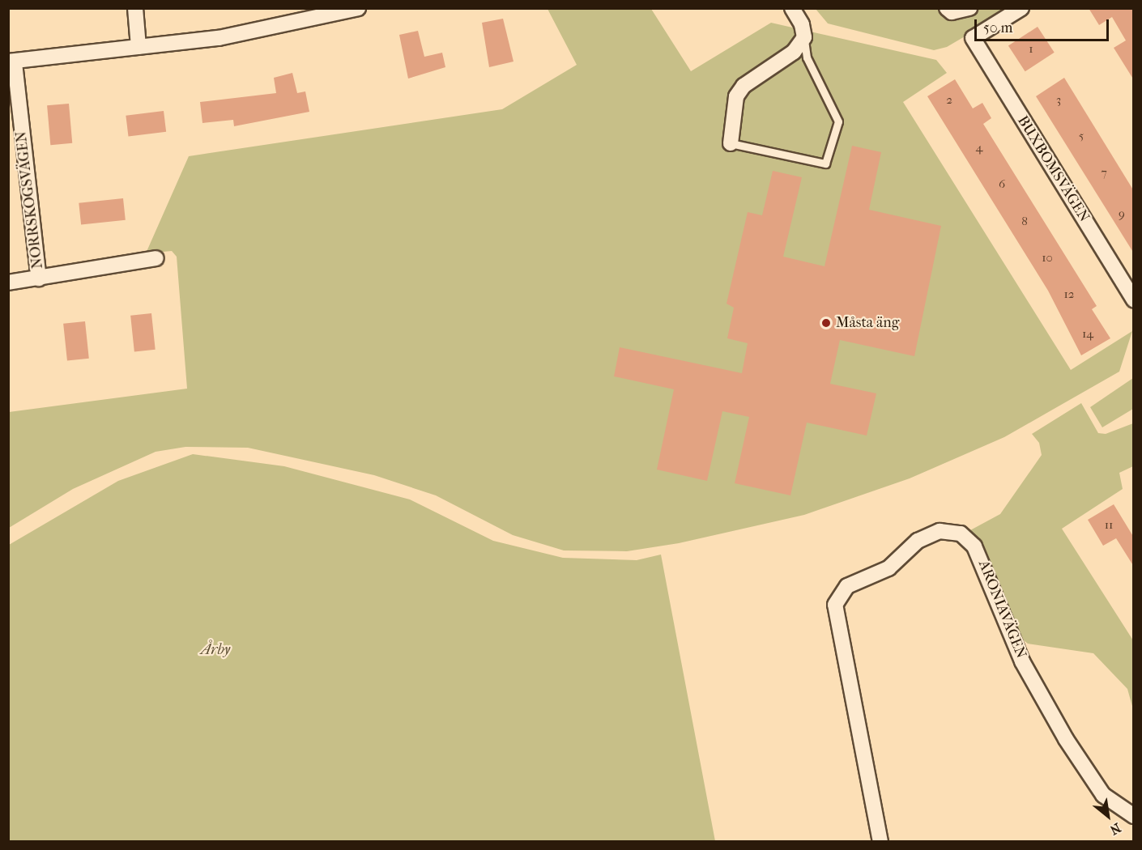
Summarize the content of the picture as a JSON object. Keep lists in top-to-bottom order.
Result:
{
  "streets": {
    "street": ["BUXBOMSVÄGEN", "NORRSKOGSVÄGEN", "ARONIAVÄGEN"]
  },
  "parks": ["Årby"],
  "places": ["Måsta äng"],
  "house_numbers": [
    "1",
    "2",
    "3",
    "5",
    "4",
    "7",
    "6",
    "9",
    "8",
    "10",
    "12",
    "14",
    "11"
  ],
  "scale_bar": "50 m",
  "north": "bottom right"
}
